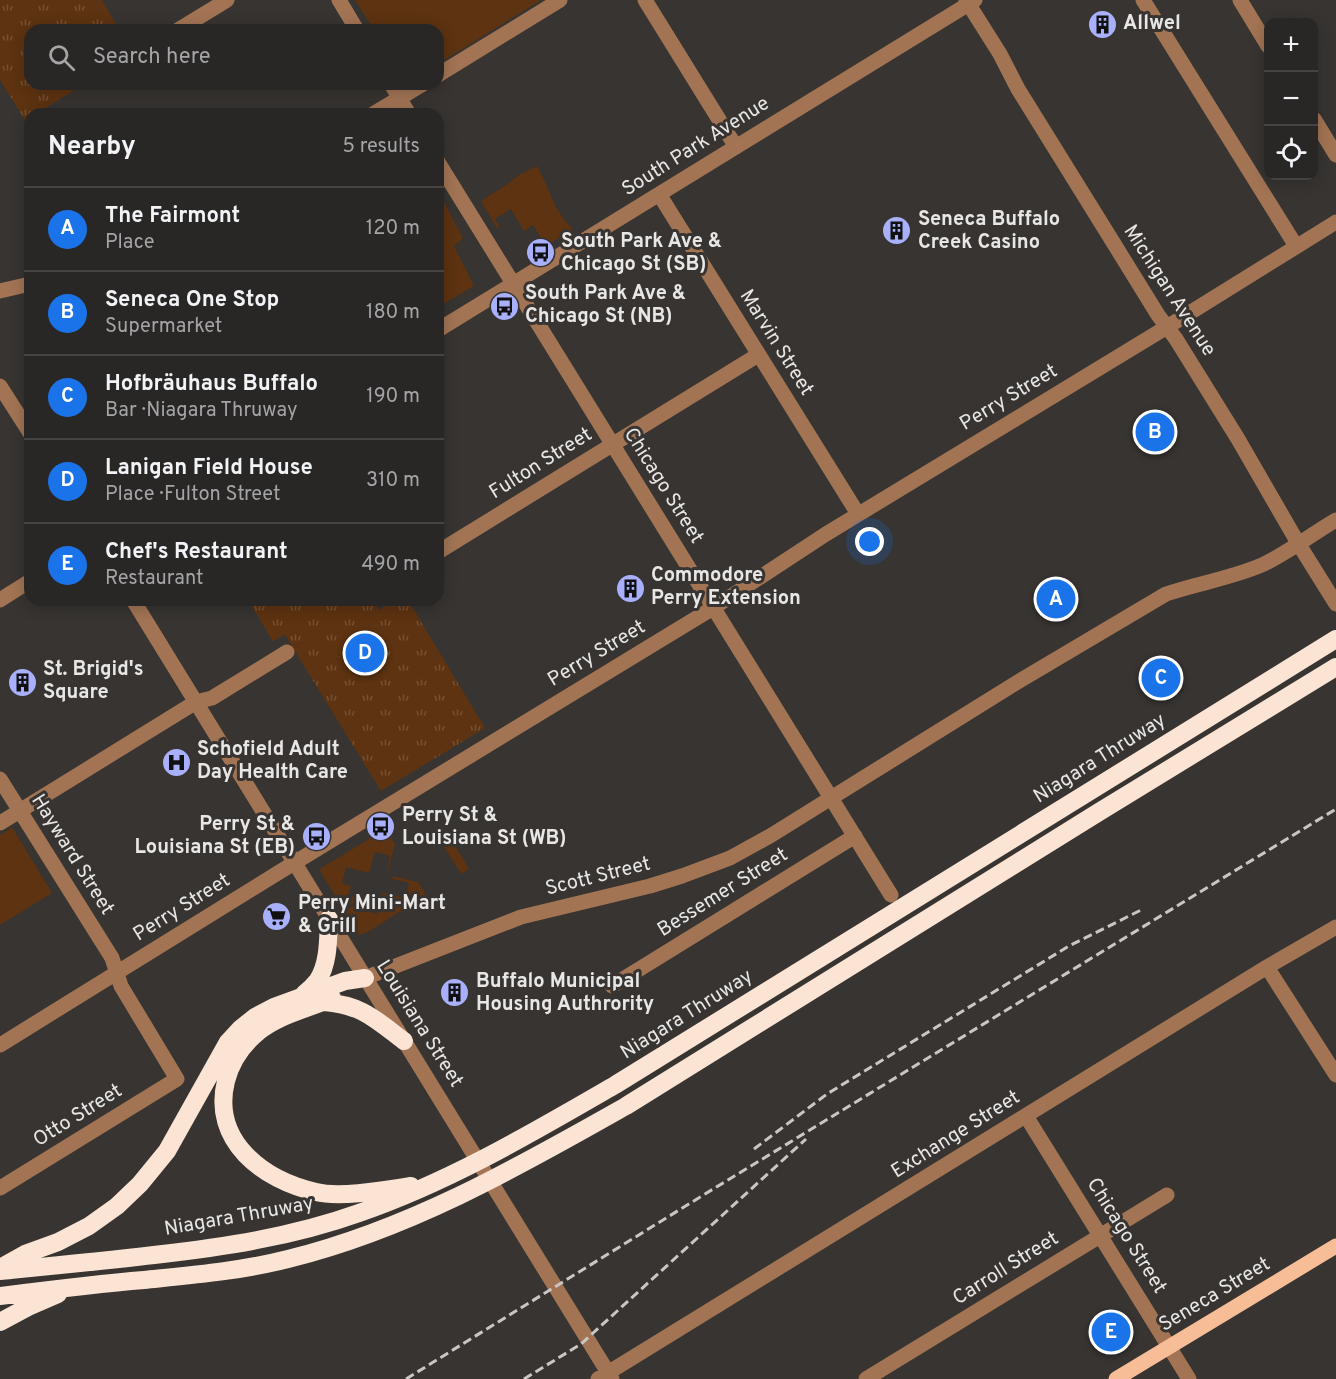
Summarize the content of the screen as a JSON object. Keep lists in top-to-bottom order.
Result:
{
  "streets": {
    "highway": ["Niagara Thruway"],
    "main road": ["Seneca Street"],
    "street": [
      "South Park Avenue",
      "Michigan Avenue",
      "Marvin Street",
      "Perry Street",
      "Fulton Street",
      "Chicago Street",
      "Hayward Street",
      "Scott Street",
      "Bessemer Street",
      "Louisiana Street",
      "Otto Street",
      "Exchange Street",
      "Carroll Street"
    ]
  },
  "crossings": [
    ["South Park Avenue", "Michigan Avenue"],
    ["South Park Avenue", "Marvin Street"],
    ["South Park Avenue", "Chicago Street"],
    ["Michigan Avenue", "Perry Street"],
    ["Michigan Avenue", "Scott Street"],
    ["Marvin Street", "Perry Street"],
    ["Marvin Street", "Fulton Street"],
    ["Perry Street", "Chicago Street"],
    ["Perry Street", "Hayward Street"],
    ["Perry Street", "Louisiana Street"],
    ["Fulton Street", "Chicago Street"],
    ["Chicago Street", "Scott Street"],
    ["Chicago Street", "Bessemer Street"],
    ["Chicago Street", "Exchange Street"],
    ["Chicago Street", "Carroll Street"],
    ["Chicago Street", "Seneca Street"],
    ["Hayward Street", "Otto Street"],
    ["Scott Street", "Louisiana Street"]
  ],
  "places": {
    "building": [
      "Allwel",
      "Seneca Buffalo Creek Casino",
      "Commodore Perry Extension",
      "St. Brigid's Square",
      "Buffalo Municipal Housing Authrority"
    ],
    "bus stop": [
      "South Park Ave & Chicago St (SB)",
      "South Park Ave & Chicago St (NB)",
      "Perry St & Louisiana St (WB)",
      "Perry St & Louisiana St (EB)"
    ],
    "hospital": ["Schofield Adult Day Health Care"],
    "supermarket": ["Perry Mini-Mart & Grill"]
  },
  "page": {
    "map_buttons": ["+", "−"],
    "search": "Search here",
    "heading": ["Nearby", "5 results"],
    "list": [
      {
        "mark": "A",
        "name": "The Fairmont",
        "note": "Place",
        "value": "120 m"
      },
      {
        "mark": "B",
        "name": "Seneca One Stop",
        "note": "Supermarket",
        "value": "180 m"
      },
      {
        "mark": "C",
        "name": "Hofbräuhaus Buffalo",
        "note": "Bar · Niagara Thruway",
        "value": "190 m"
      },
      {
        "mark": "D",
        "name": "Lanigan Field House",
        "note": "Place · Fulton Street",
        "value": "310 m"
      },
      {
        "mark": "E",
        "name": "Chef's Restaurant",
        "note": "Restaurant",
        "value": "490 m"
      }
    ],
    "pins": [
      "B",
      "A",
      "D",
      "C",
      "E"
    ]
  }
}
